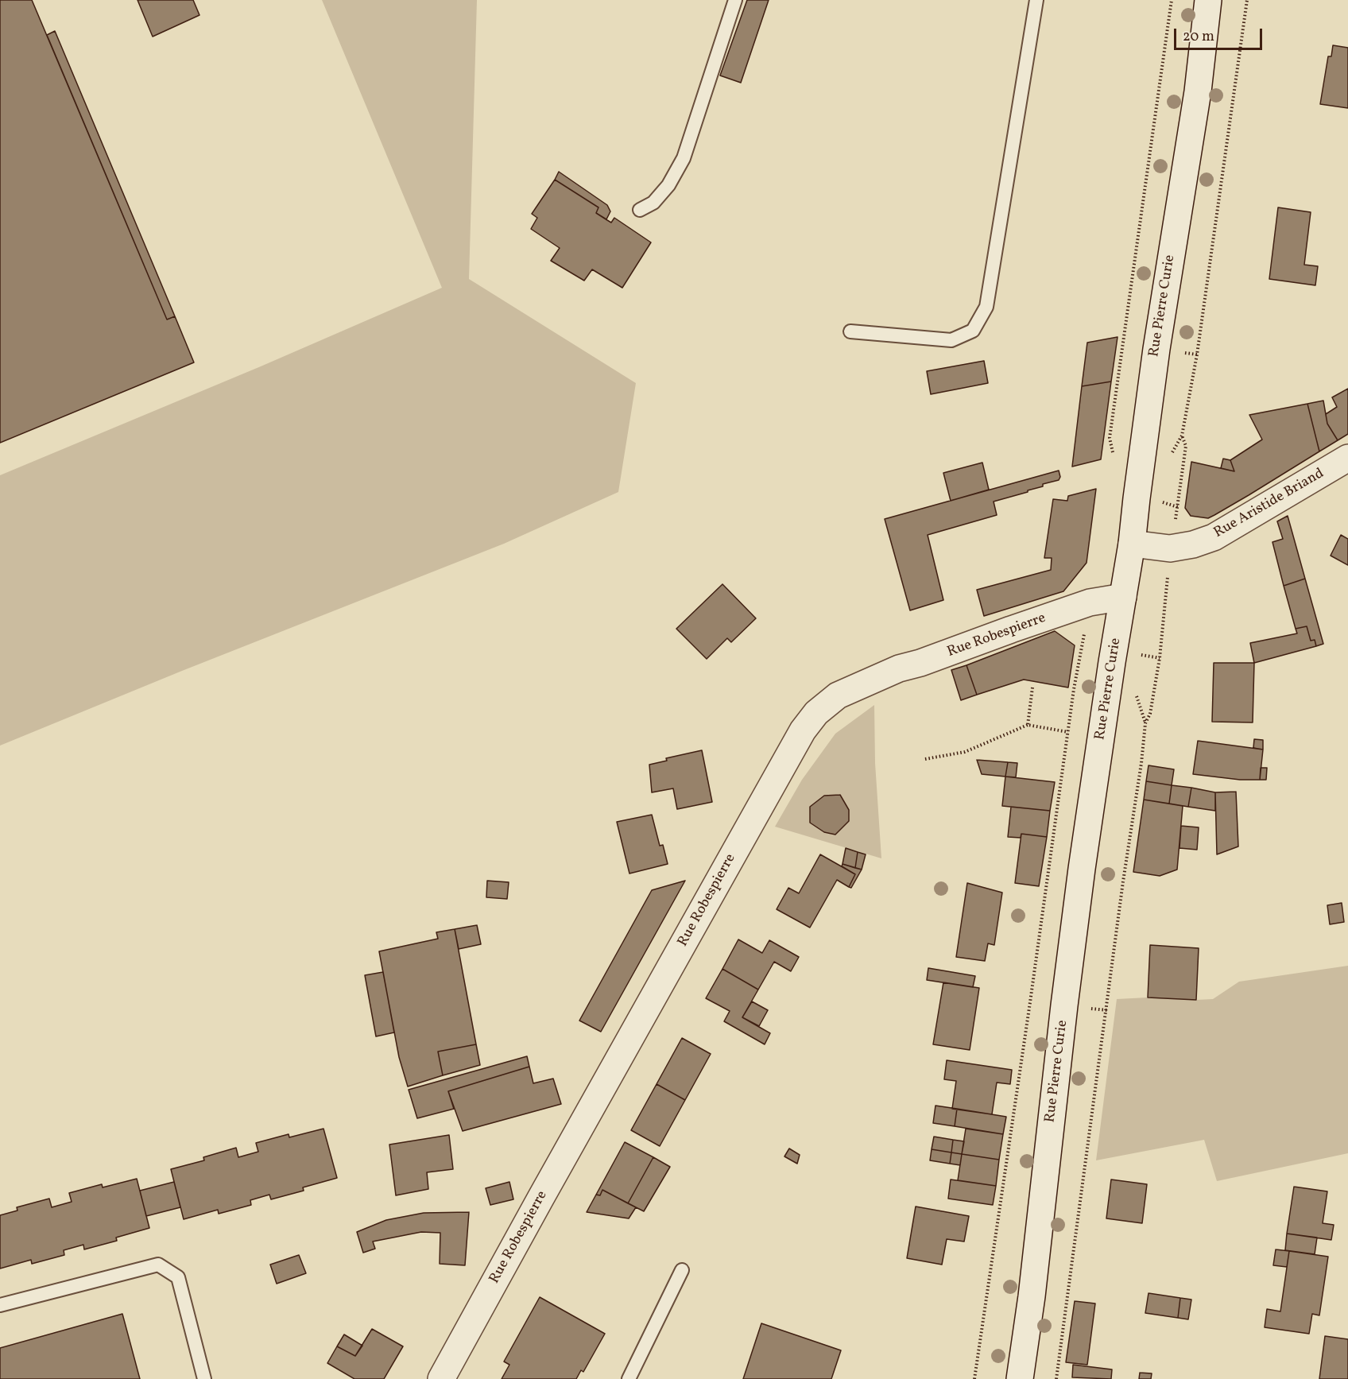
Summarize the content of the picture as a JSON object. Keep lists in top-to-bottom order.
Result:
{
  "streets": {
    "main road": ["Rue Pierre Curie", "Rue Aristide Briand", "Rue Robespierre"]
  },
  "crossings": [
    ["Rue Pierre Curie", "Rue Aristide Briand"],
    ["Rue Pierre Curie", "Rue Robespierre"]
  ],
  "scale_bar": "20 m"
}
